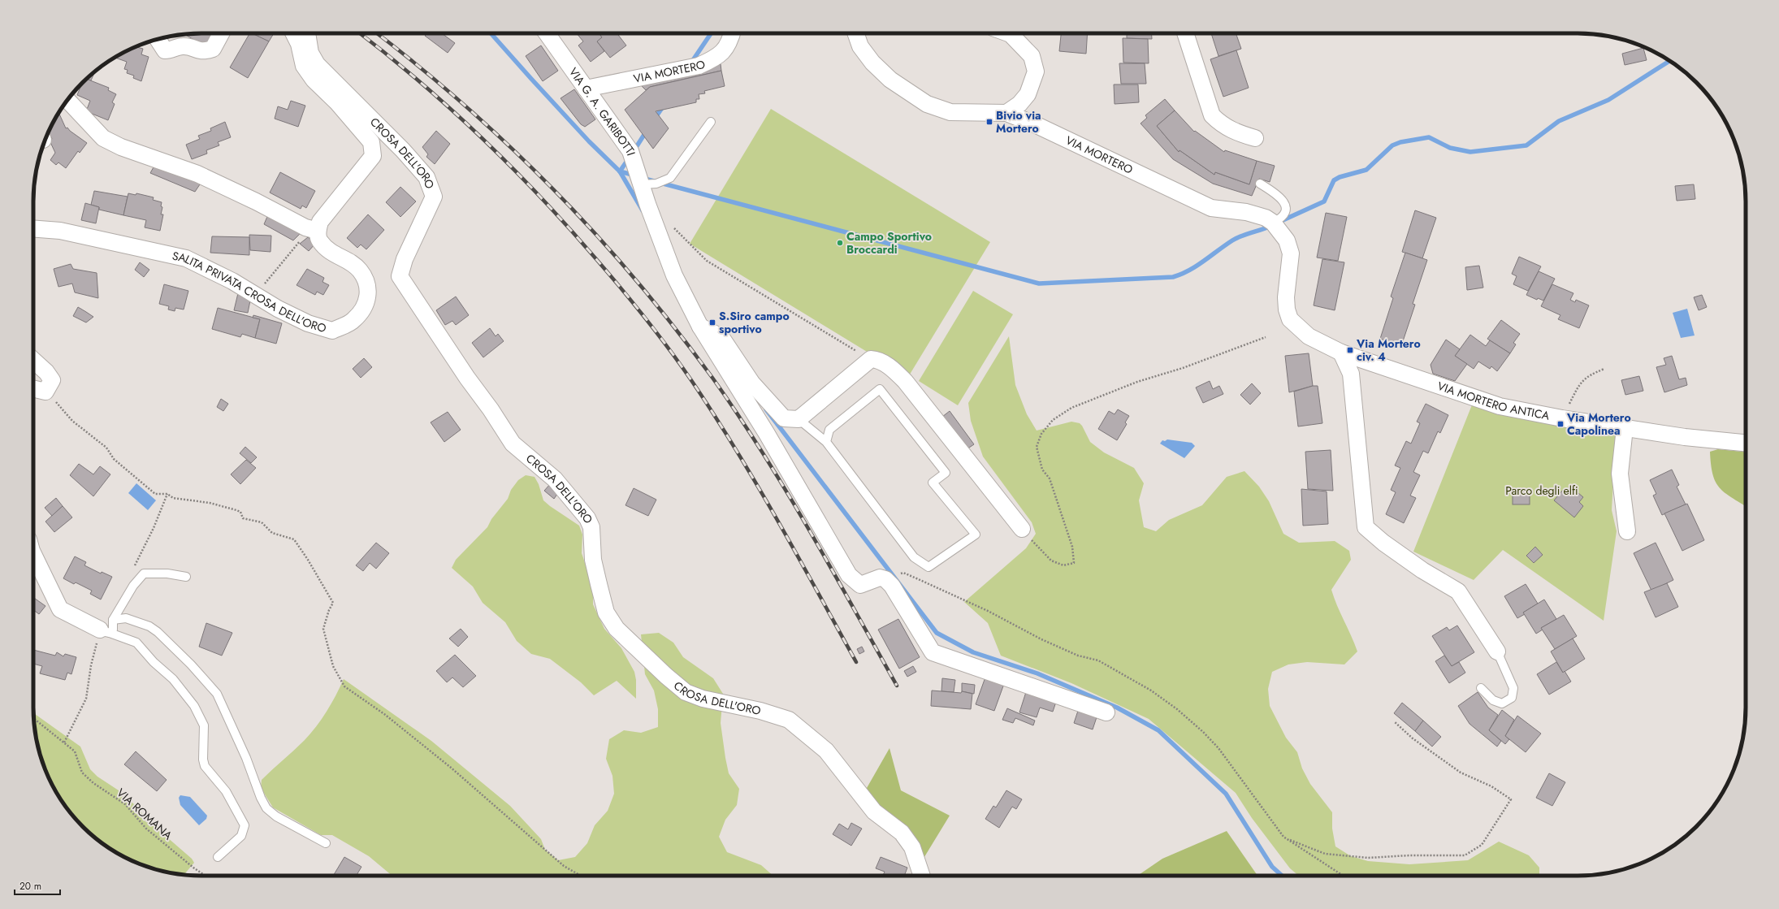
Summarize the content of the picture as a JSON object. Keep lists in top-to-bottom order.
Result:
{
  "streets": {
    "street": [
      "VIA MORTERO",
      "VIA G. A. GARIBOTTI",
      "CROSA DELL'ORO",
      "SALITA PRIVATA CROSA DELL'ORO",
      "VIA MORTERO ANTICA"
    ],
    "path": ["VIA ROMANA"]
  },
  "crossings": [
    ["VIA MORTERO", "VIA G. A. GARIBOTTI"],
    ["VIA MORTERO", "VIA MORTERO ANTICA"]
  ],
  "parks": ["Parco degli elfi"],
  "places": {
    "transit": [
      "Bivio via Mortero",
      "S.Siro campo sportivo",
      "Via Mortero civ. 4",
      "Via Mortero Capolinea"
    ],
    "other": ["Campo Sportivo Broccardi"]
  },
  "scale_bar": "20 m"
}
